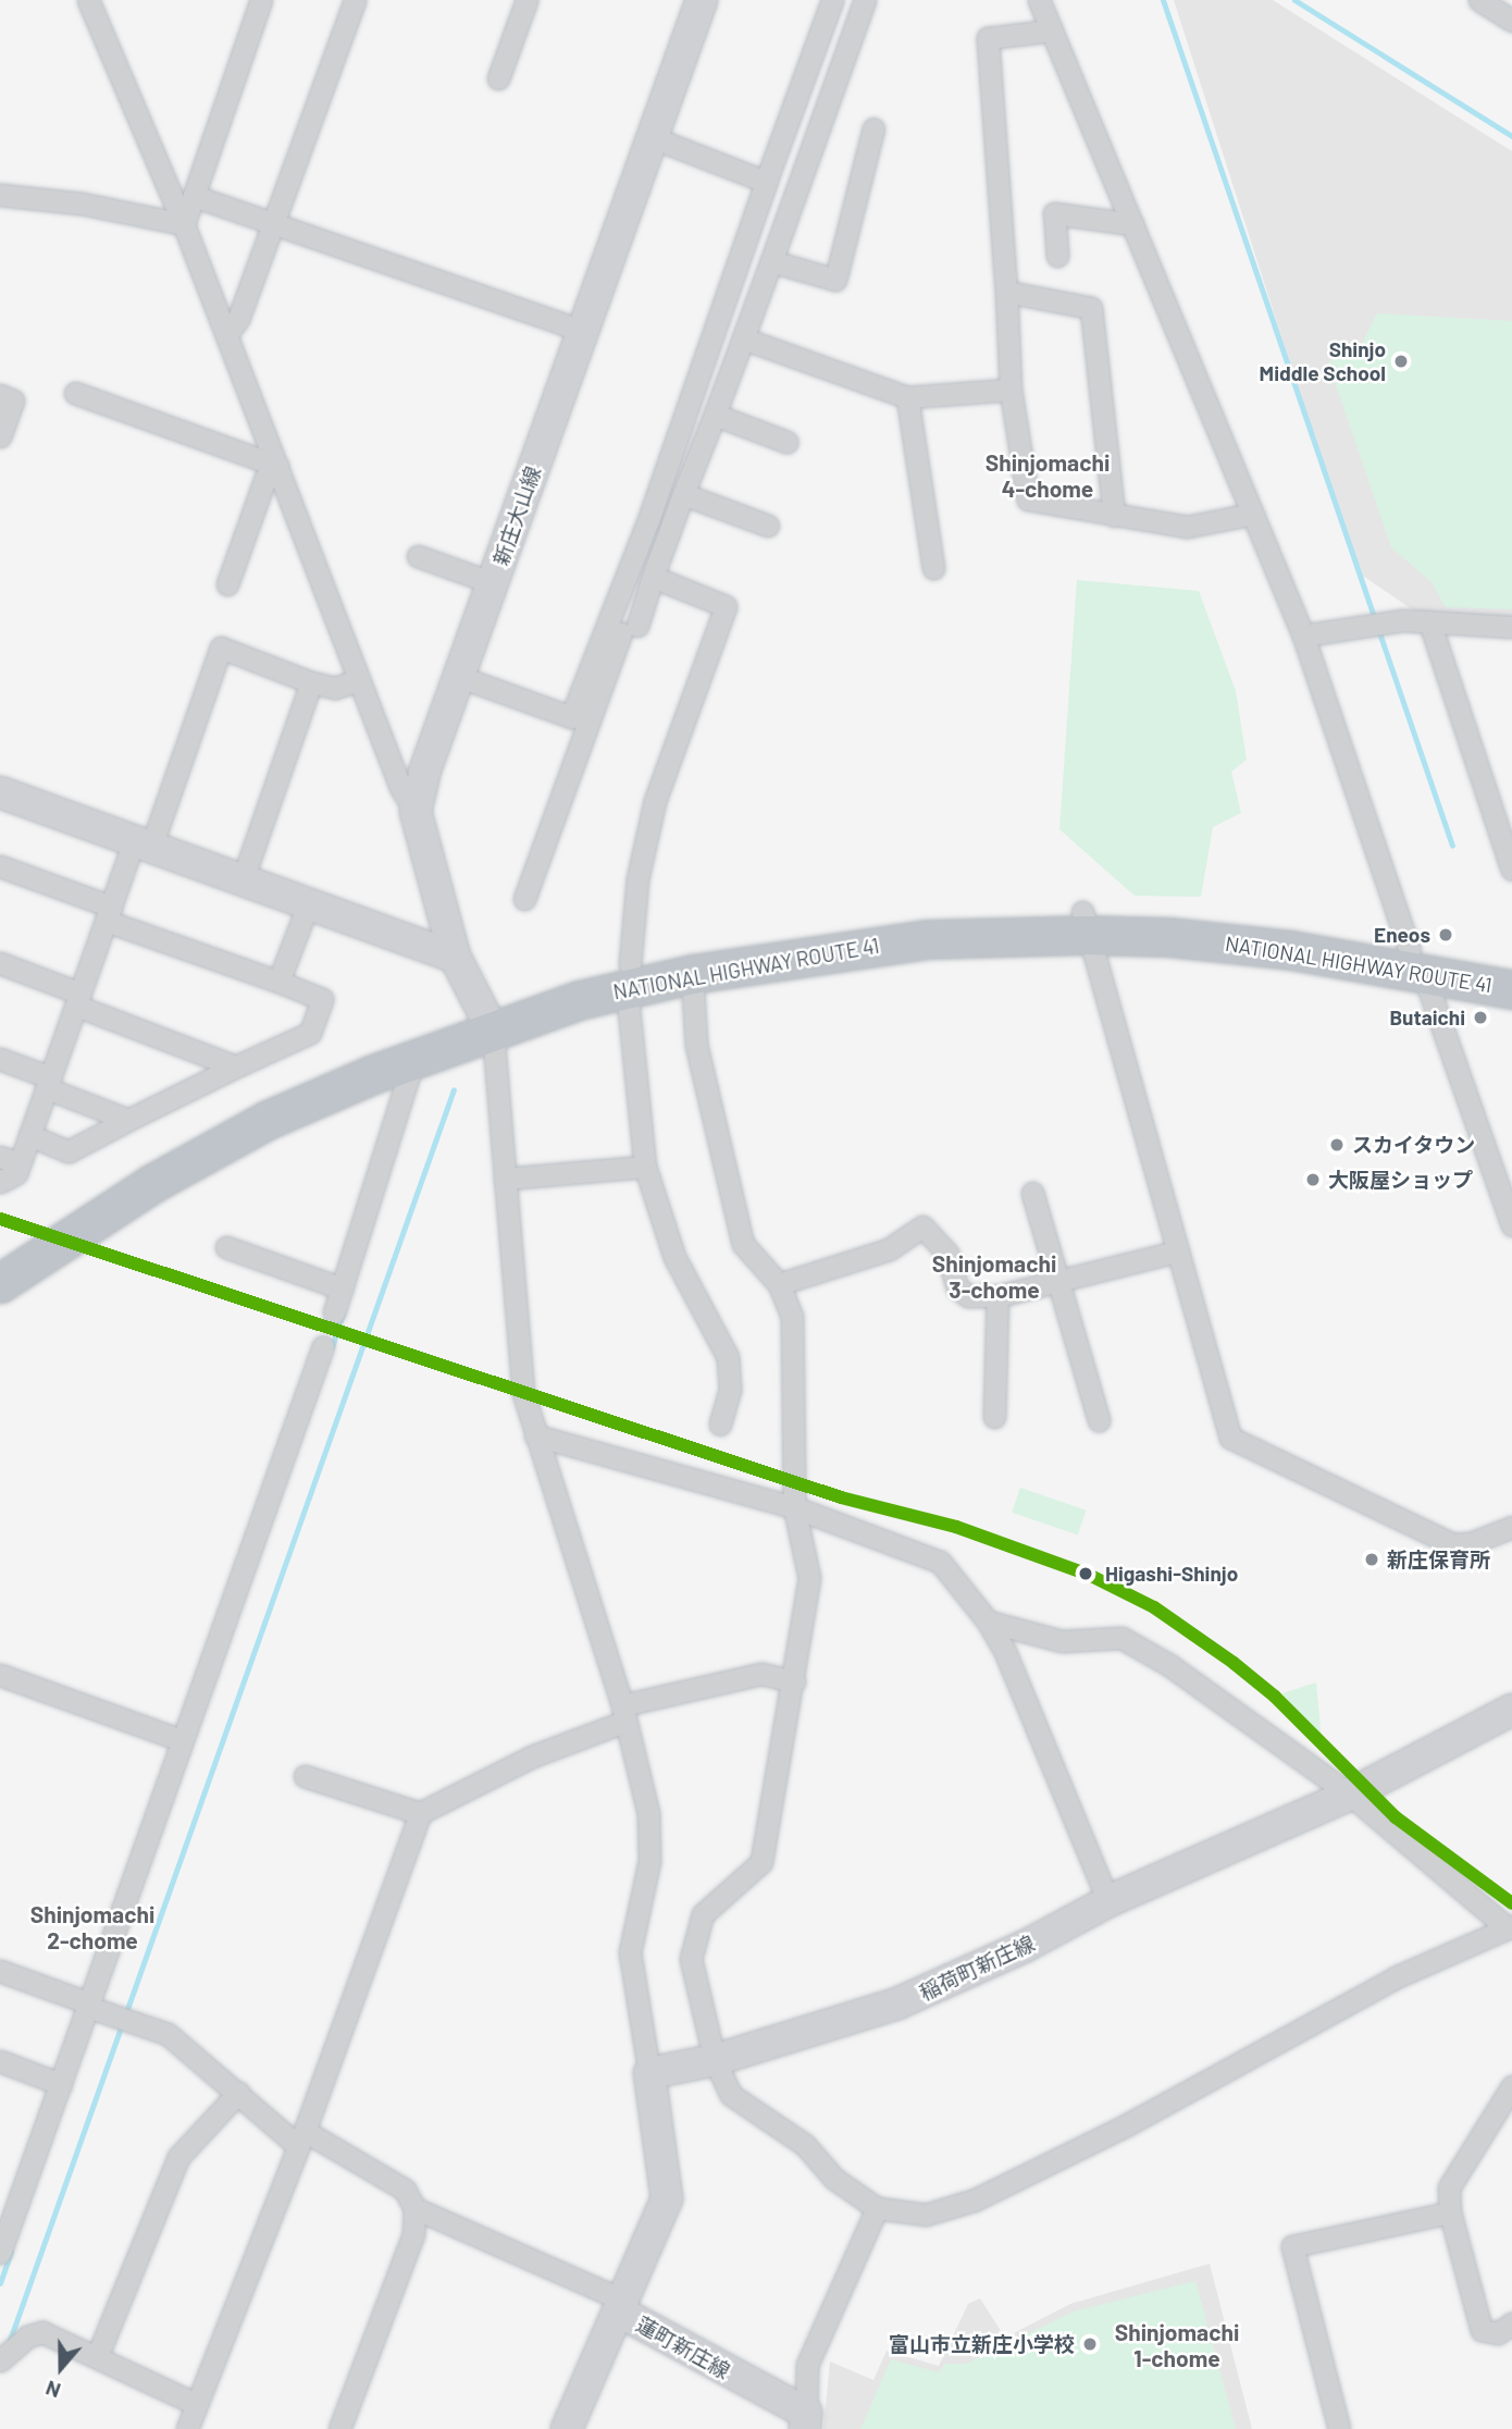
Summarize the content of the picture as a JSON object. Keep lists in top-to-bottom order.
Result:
{
  "streets": {
    "highway": ["NATIONAL HIGHWAY ROUTE 41"],
    "main road": ["新庄大山線", "稲荷町新庄線", "蓮町新庄線"]
  },
  "districts": [
    "Shinjomachi 4-chome",
    "Shinjomachi 3-chome",
    "Shinjomachi 2-chome",
    "Shinjomachi 1-chome"
  ],
  "places": [
    "Shinjo Middle School",
    "Eneos",
    "Butaichi",
    "スカイタウン",
    "大阪屋ショップ",
    "新庄保育所",
    "Higashi-Shinjo",
    "富山市立新庄小学校"
  ],
  "north": "bottom"
}
